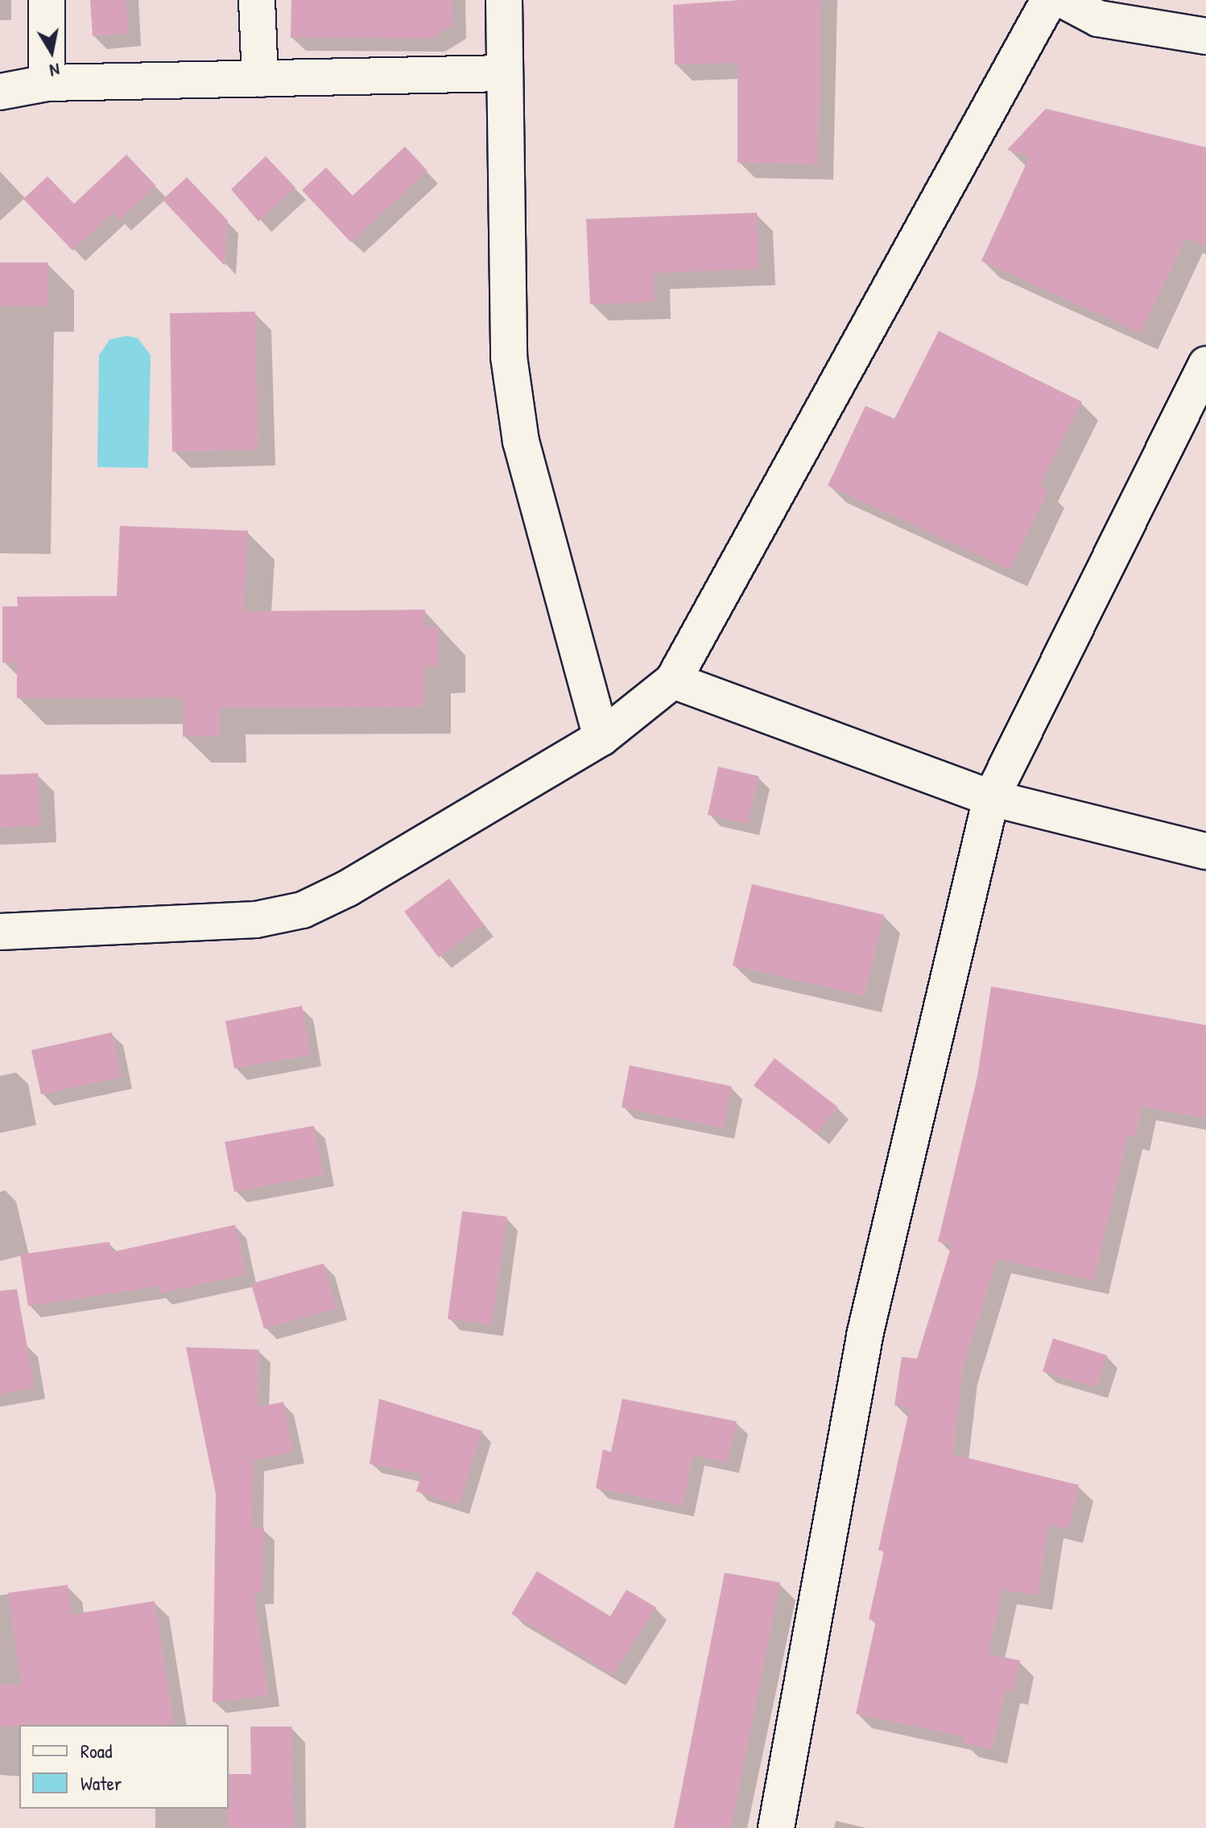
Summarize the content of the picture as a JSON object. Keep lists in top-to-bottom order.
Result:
{
  "legend": ["Road", "Water"],
  "north": "bottom"
}
